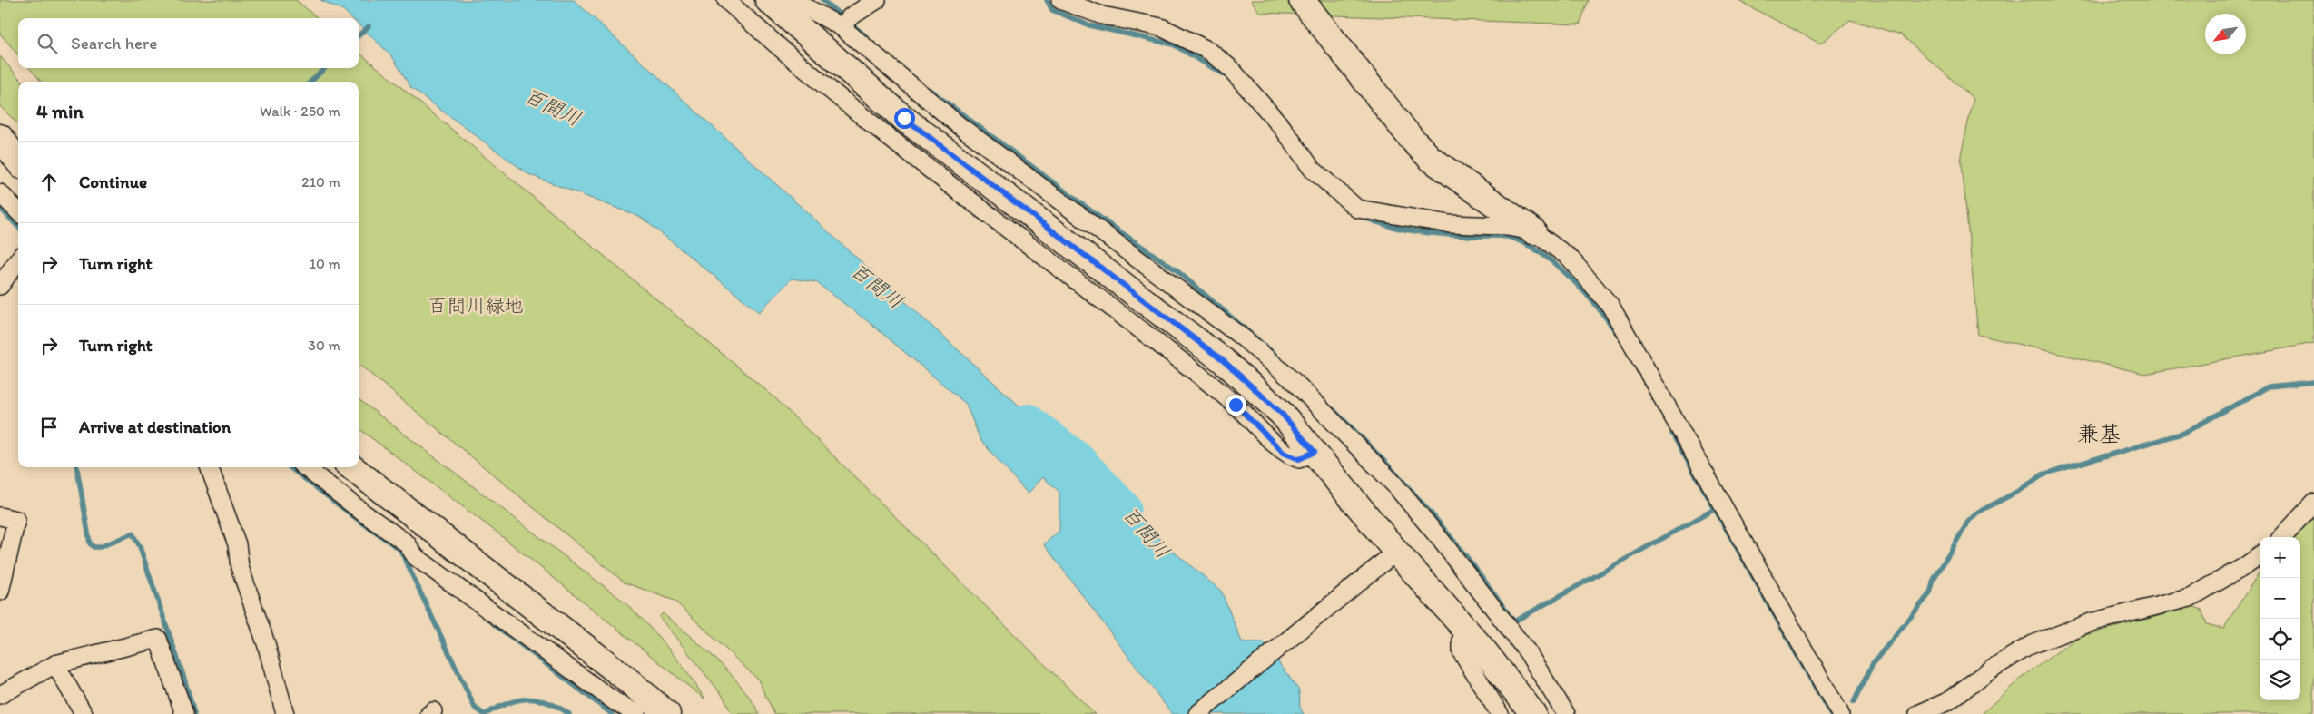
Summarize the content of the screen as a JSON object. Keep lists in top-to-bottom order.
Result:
{
  "districts": ["兼基"],
  "water": ["百間川"],
  "parks": ["百間川緑地"],
  "north": "bottom left",
  "page": {
    "search": "Search here",
    "heading": ["4 min", "Walk · 250 m"],
    "list": [
      ["Continue", "210 m"],
      ["Turn right", "10 m"],
      ["Turn right", "30 m"],
      "Arrive at destination"
    ],
    "map_buttons": ["+", "−"]
  }
}
